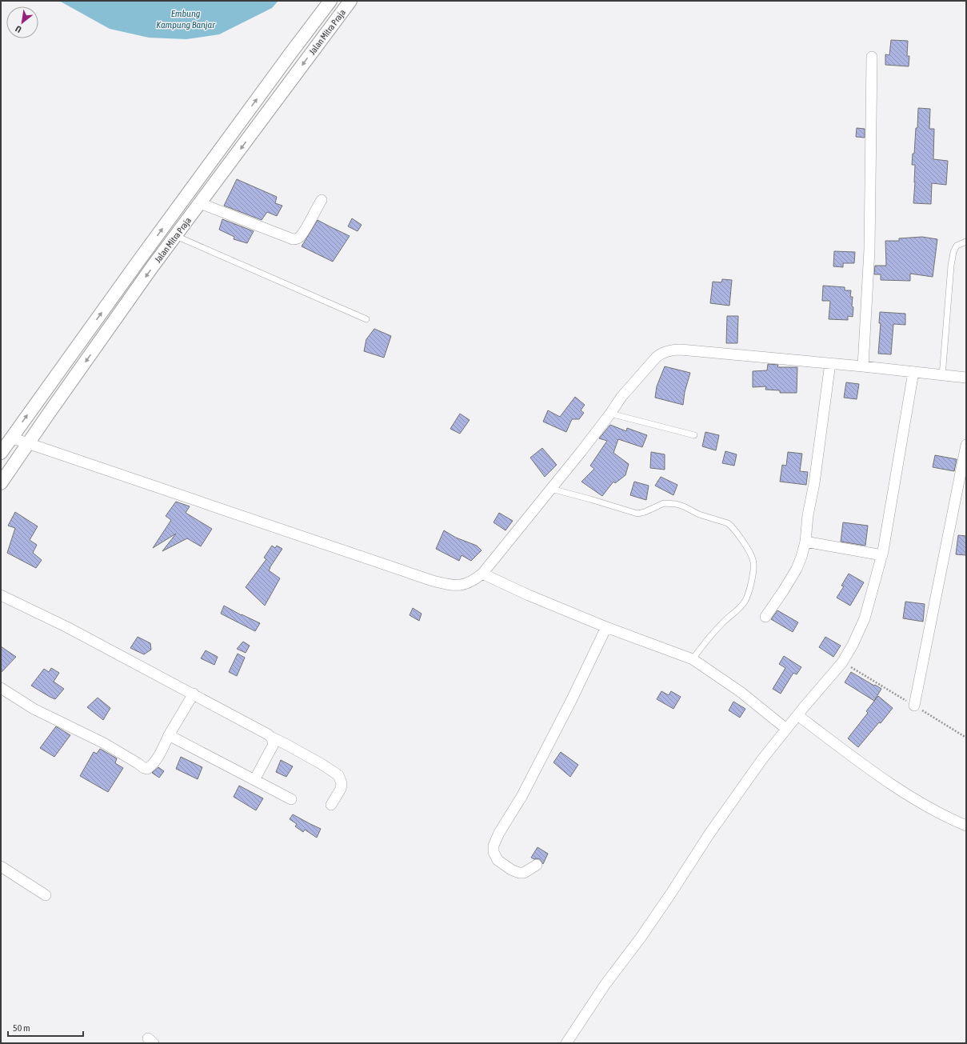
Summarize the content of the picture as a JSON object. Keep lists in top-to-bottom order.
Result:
{
  "streets": {
    "street": ["Jalan Mitra Praja"]
  },
  "water": ["Embung Kampung Banjar"],
  "scale_bar": "50 m",
  "north": "bottom left"
}
